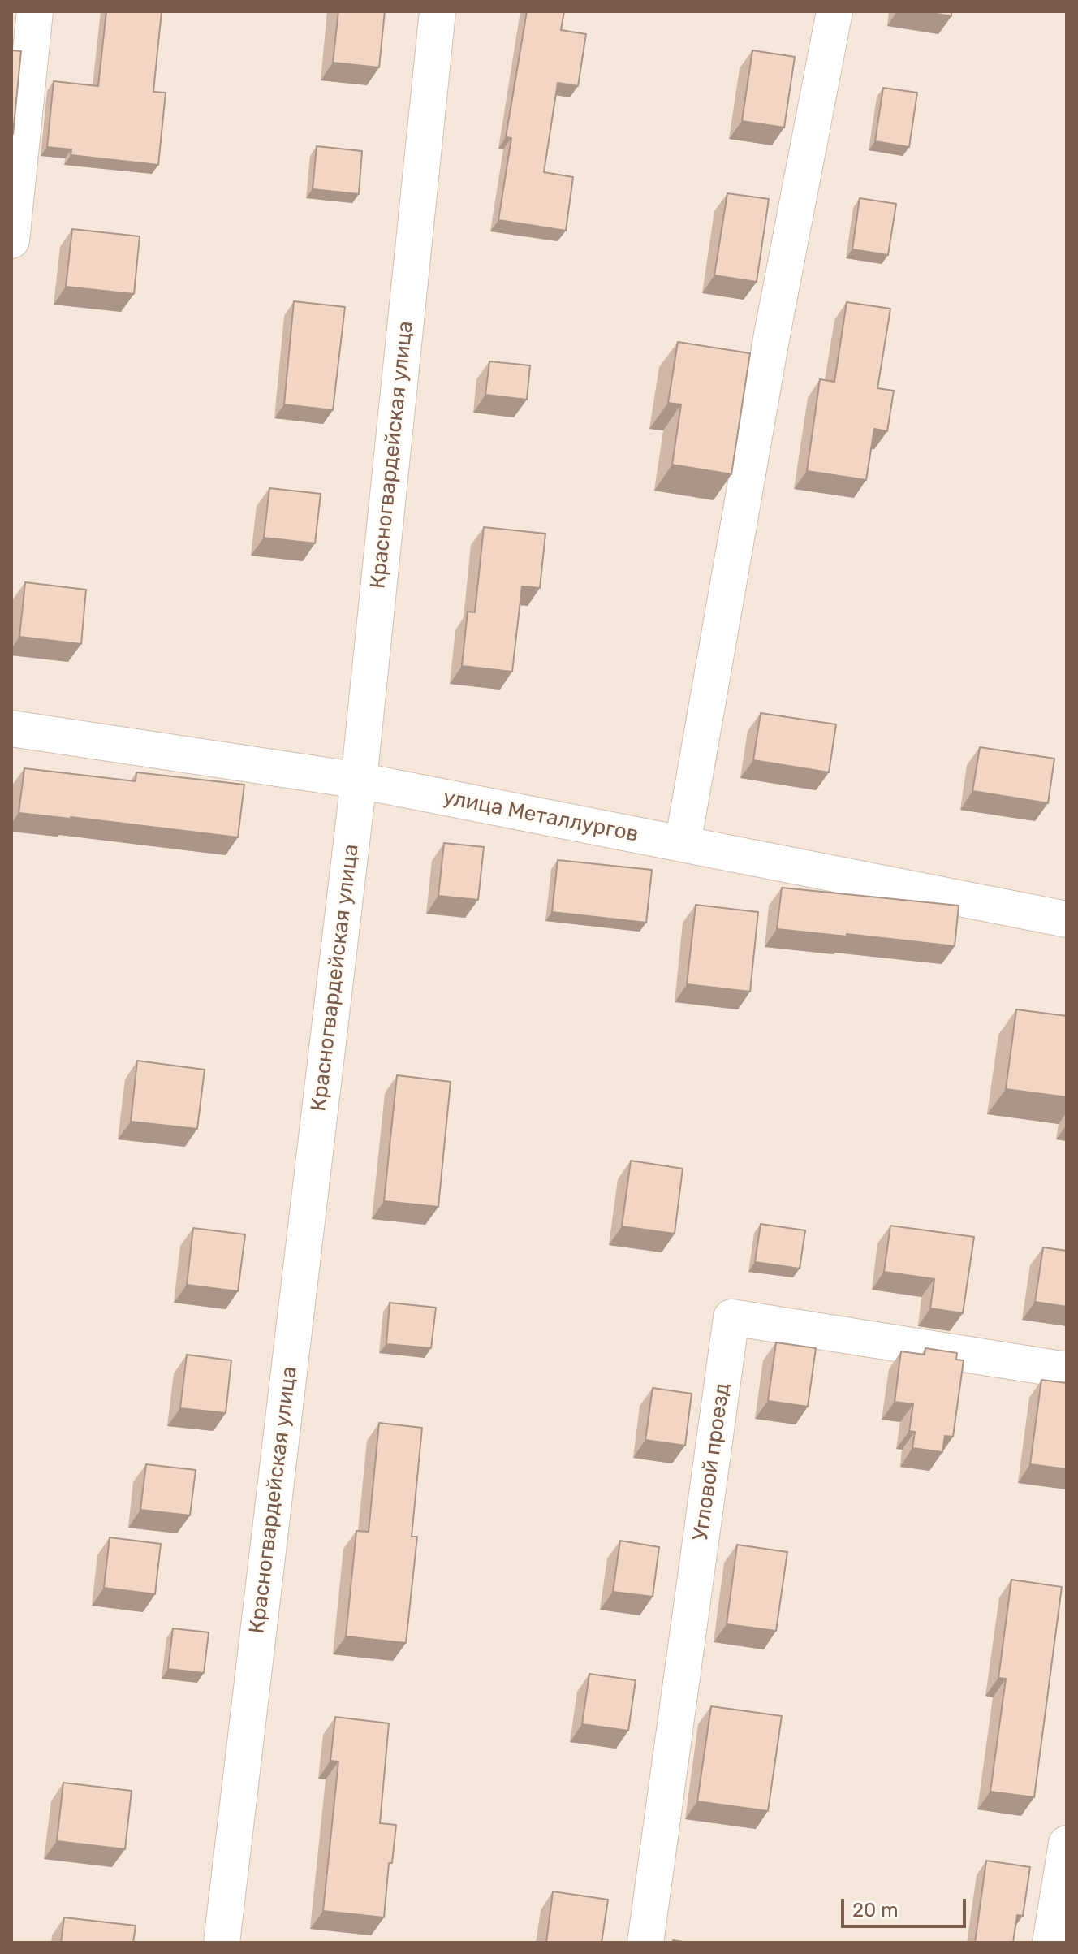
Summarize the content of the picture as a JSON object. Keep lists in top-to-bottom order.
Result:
{
  "streets": {
    "street": ["Красногвардейская улица", "улица Металлургов", "Угловой проезд"]
  },
  "crossings": [
    ["Красногвардейская улица", "улица Металлургов"]
  ],
  "scale_bar": "20 m"
}
